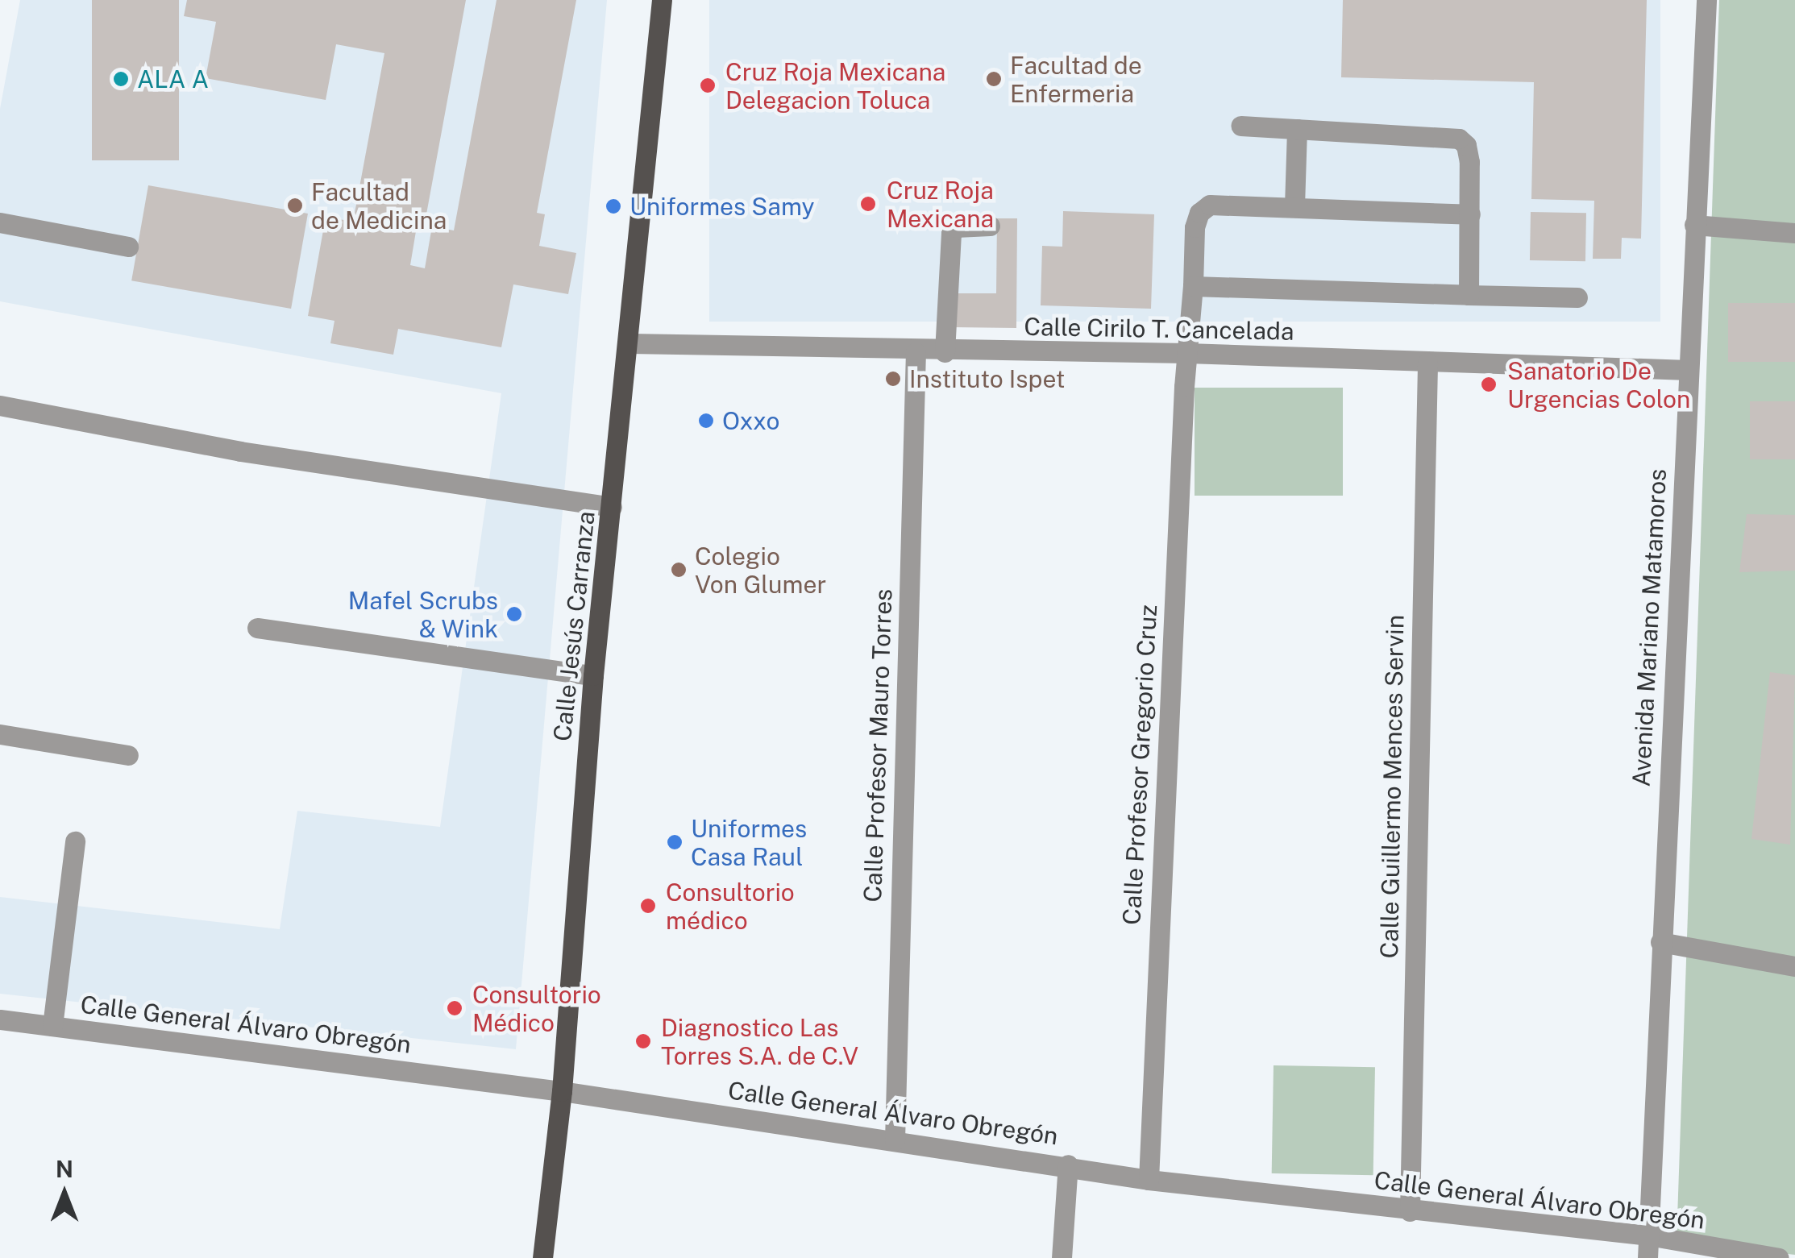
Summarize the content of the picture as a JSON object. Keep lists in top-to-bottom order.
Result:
{
  "streets": {
    "main road": ["Calle Jesús Carranza"],
    "street": [
      "Calle Cirilo T. Cancelada",
      "Avenida Mariano Matamoros",
      "Calle Profesor Mauro Torres",
      "Calle Profesor Gregorio Cruz",
      "Calle Guillermo Mences Servin",
      "Calle General Álvaro Obregón"
    ]
  },
  "crossings": [
    ["Calle Cirilo T. Cancelada", "Calle Jesús Carranza"],
    ["Calle Cirilo T. Cancelada", "Avenida Mariano Matamoros"],
    ["Calle Cirilo T. Cancelada", "Calle Profesor Mauro Torres"],
    ["Calle Cirilo T. Cancelada", "Calle Profesor Gregorio Cruz"],
    ["Calle Cirilo T. Cancelada", "Calle Guillermo Mences Servin"],
    ["Calle Jesús Carranza", "Calle General Álvaro Obregón"],
    ["Avenida Mariano Matamoros", "Calle General Álvaro Obregón"],
    ["Calle Profesor Mauro Torres", "Calle General Álvaro Obregón"],
    ["Calle Profesor Gregorio Cruz", "Calle General Álvaro Obregón"],
    ["Calle Guillermo Mences Servin", "Calle General Álvaro Obregón"]
  ],
  "places": [
    "ALA A",
    "Facultad de Enfermeria",
    "Cruz Roja Mexicana Delegacion Toluca",
    "Cruz Roja Mexicana",
    "Facultad de Medicina",
    "Uniformes Samy",
    "Instituto Ispet",
    "Sanatorio De Urgencias Colon",
    "Oxxo",
    "Colegio Von Glumer",
    "Mafel Scrubs & Wink",
    "Uniformes Casa Raul",
    "Consultorio médico",
    "Consultorio Médico",
    "Diagnostico Las Torres S.A. de C.V"
  ],
  "north": "top"
}
